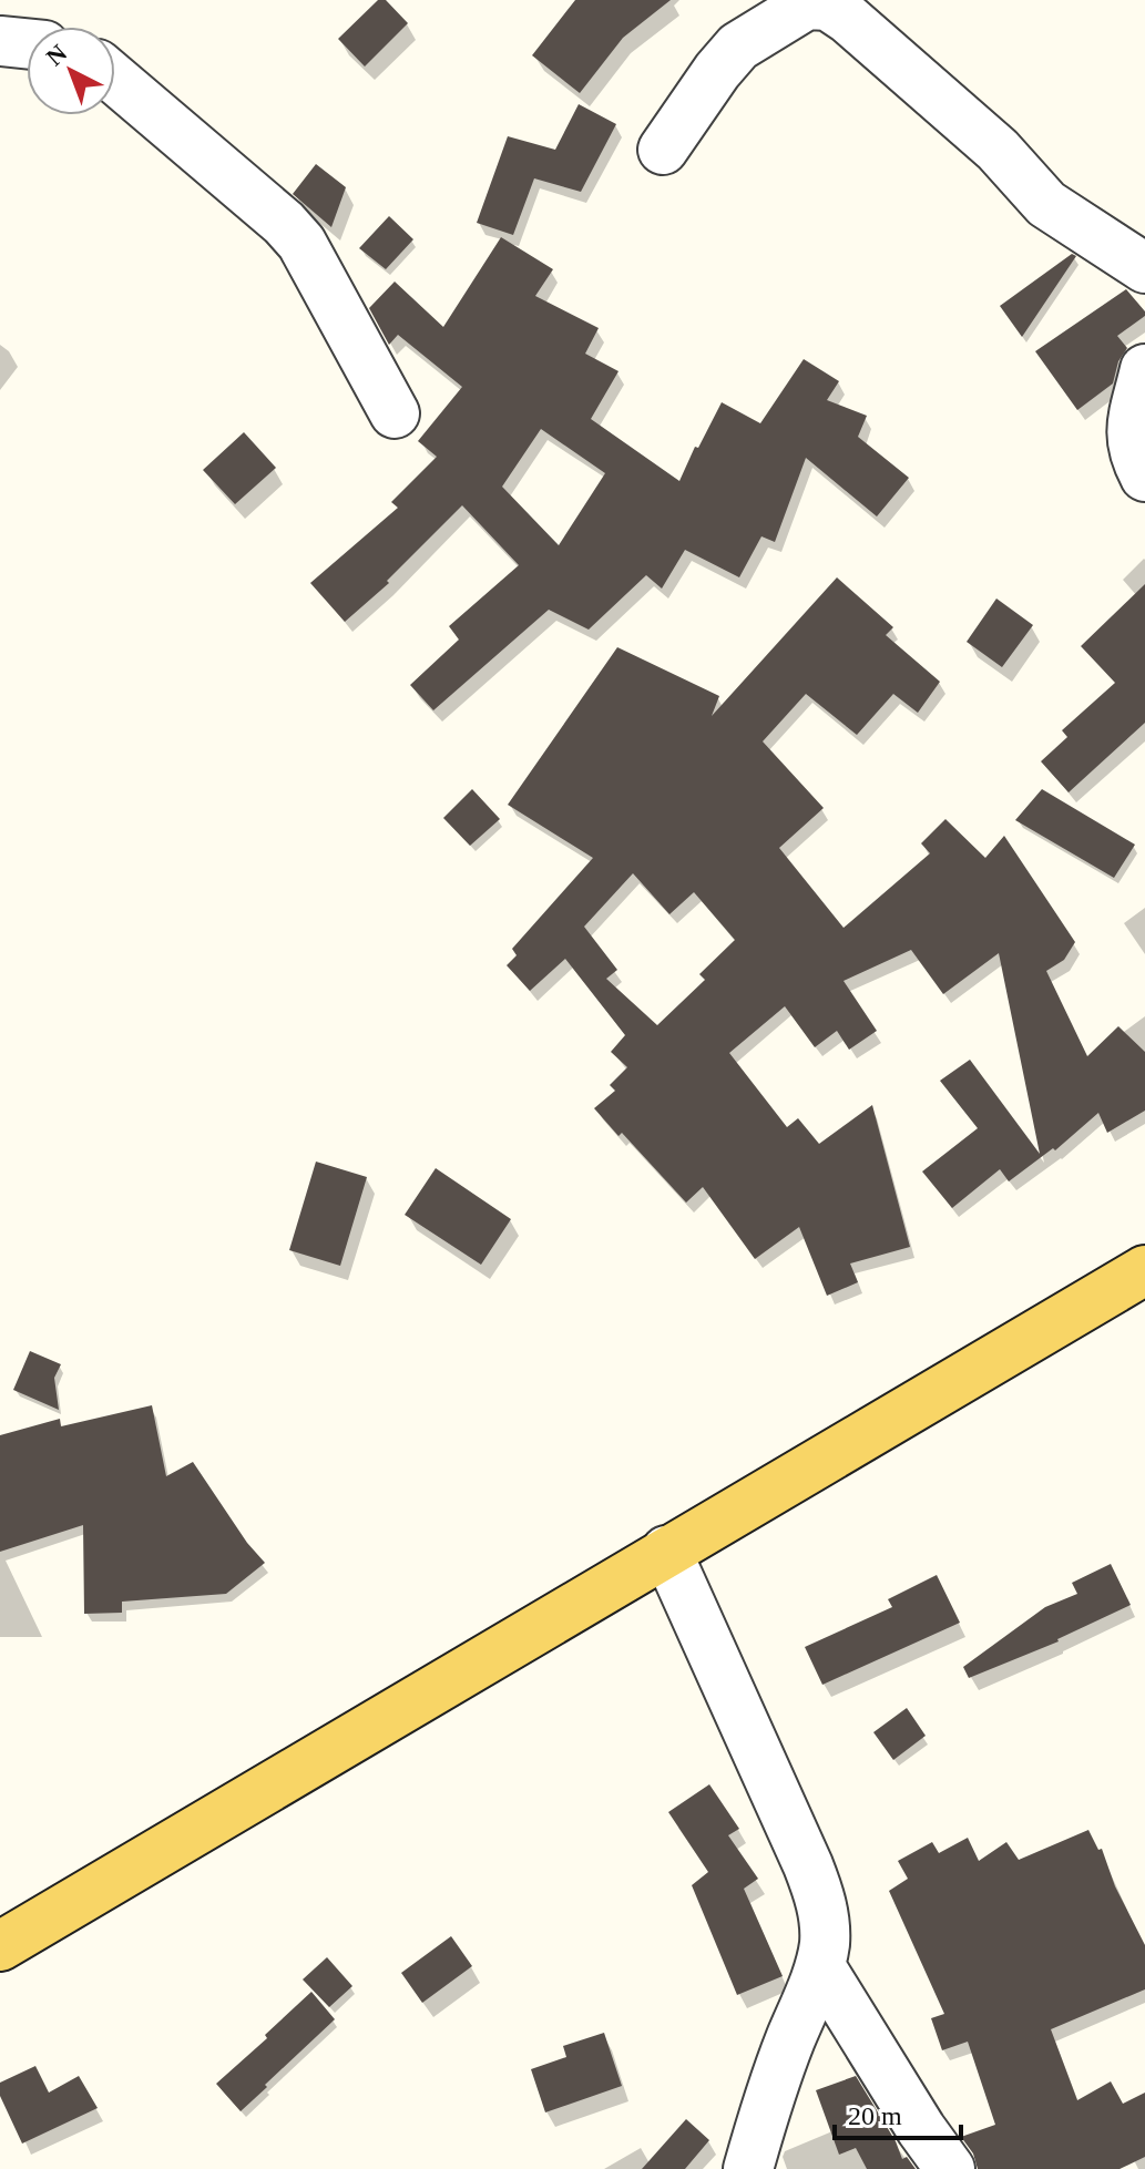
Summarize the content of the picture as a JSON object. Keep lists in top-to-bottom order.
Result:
{
  "scale_bar": "20 m",
  "north": "top left"
}
